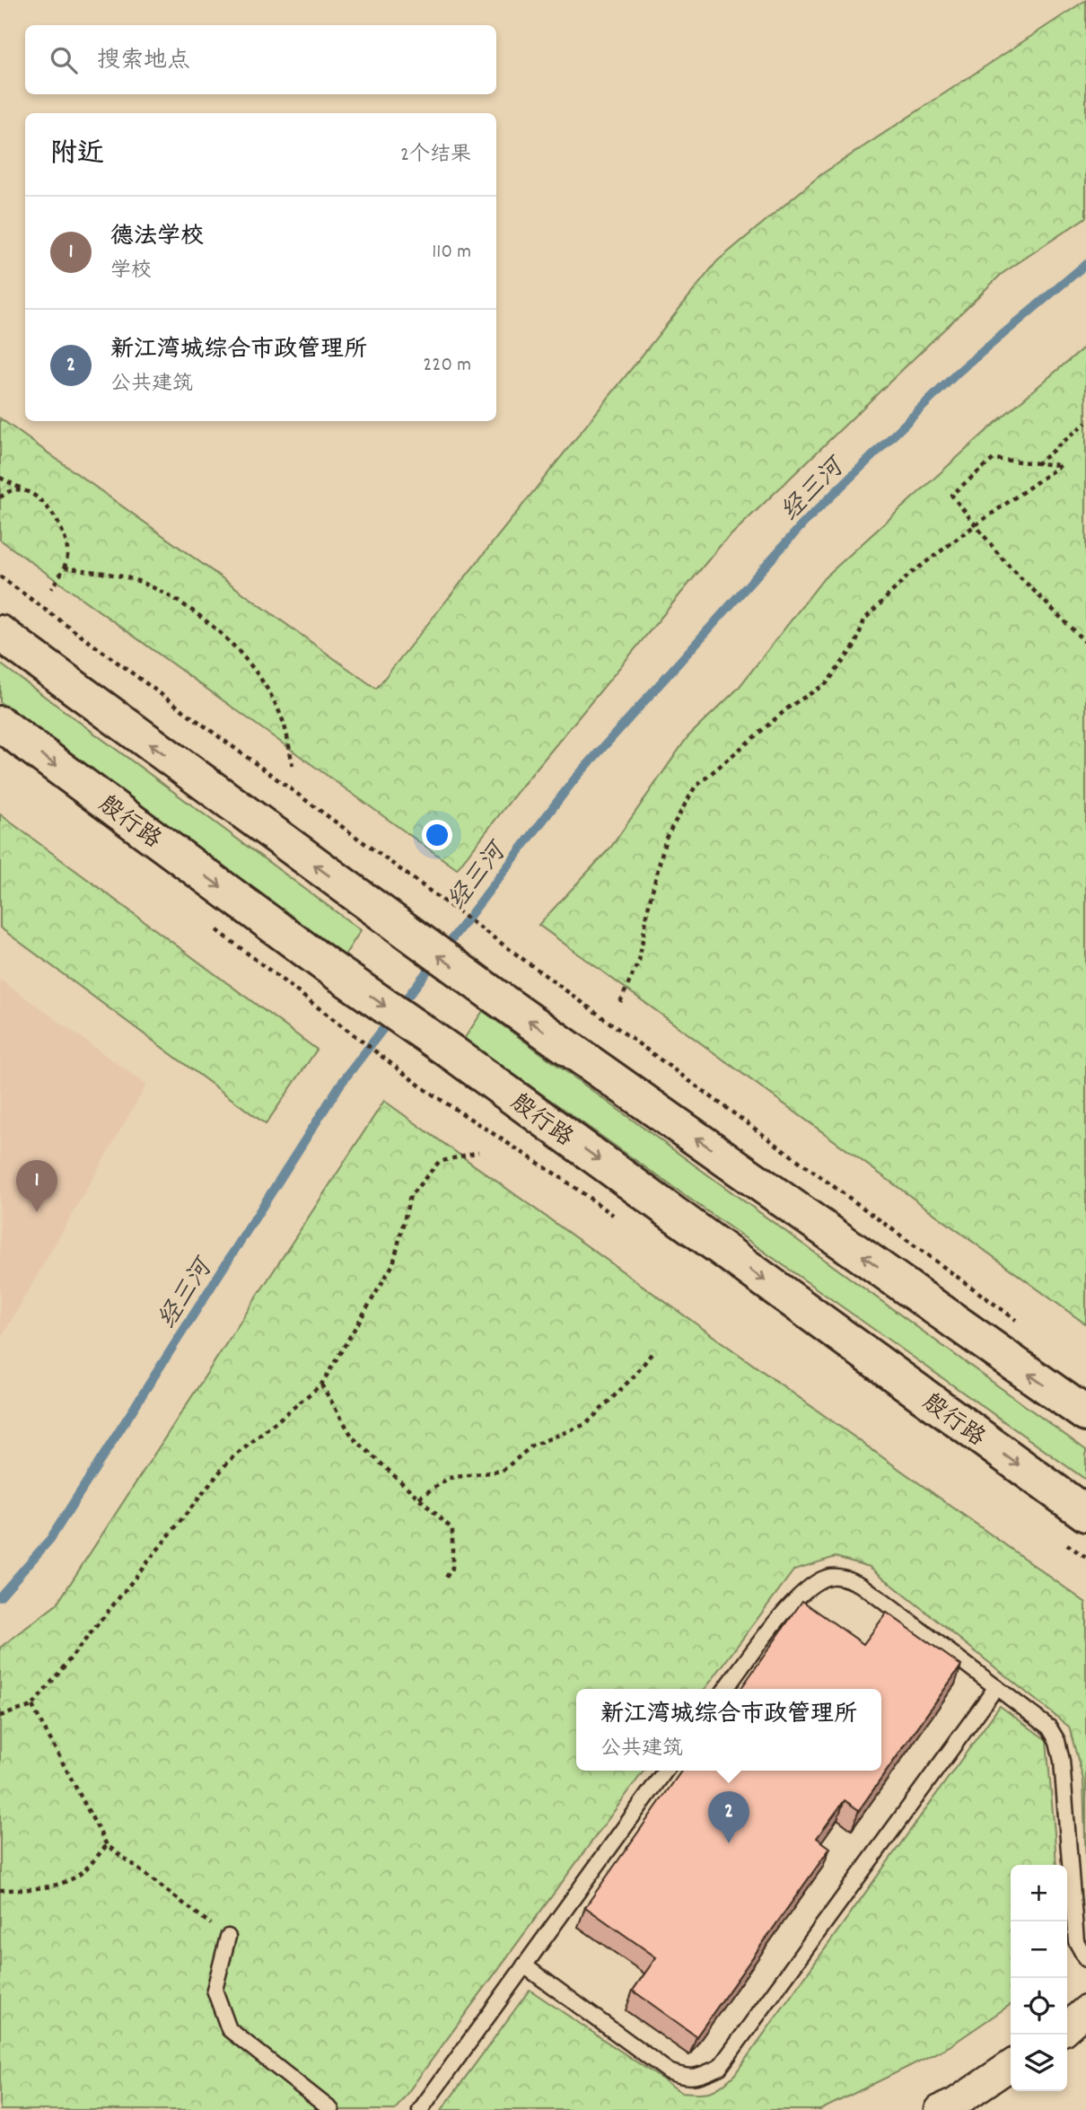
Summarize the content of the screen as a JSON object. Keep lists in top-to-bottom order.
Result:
{
  "streets": {
    "main road": ["殷行路"]
  },
  "water": ["经三河"],
  "page": {
    "search": "搜索地点",
    "heading": ["附近", "2个结果"],
    "list": [
      {
        "mark": "1",
        "name": "德法学校",
        "note": "学校",
        "value": "110 m"
      },
      {
        "mark": "2",
        "name": "新江湾城综合市政管理所",
        "note": "公共建筑",
        "value": "220 m"
      }
    ],
    "pins": ["1", "2"],
    "popup": ["新江湾城综合市政管理所", "公共建筑"],
    "map_buttons": ["+", "−"]
  }
}
